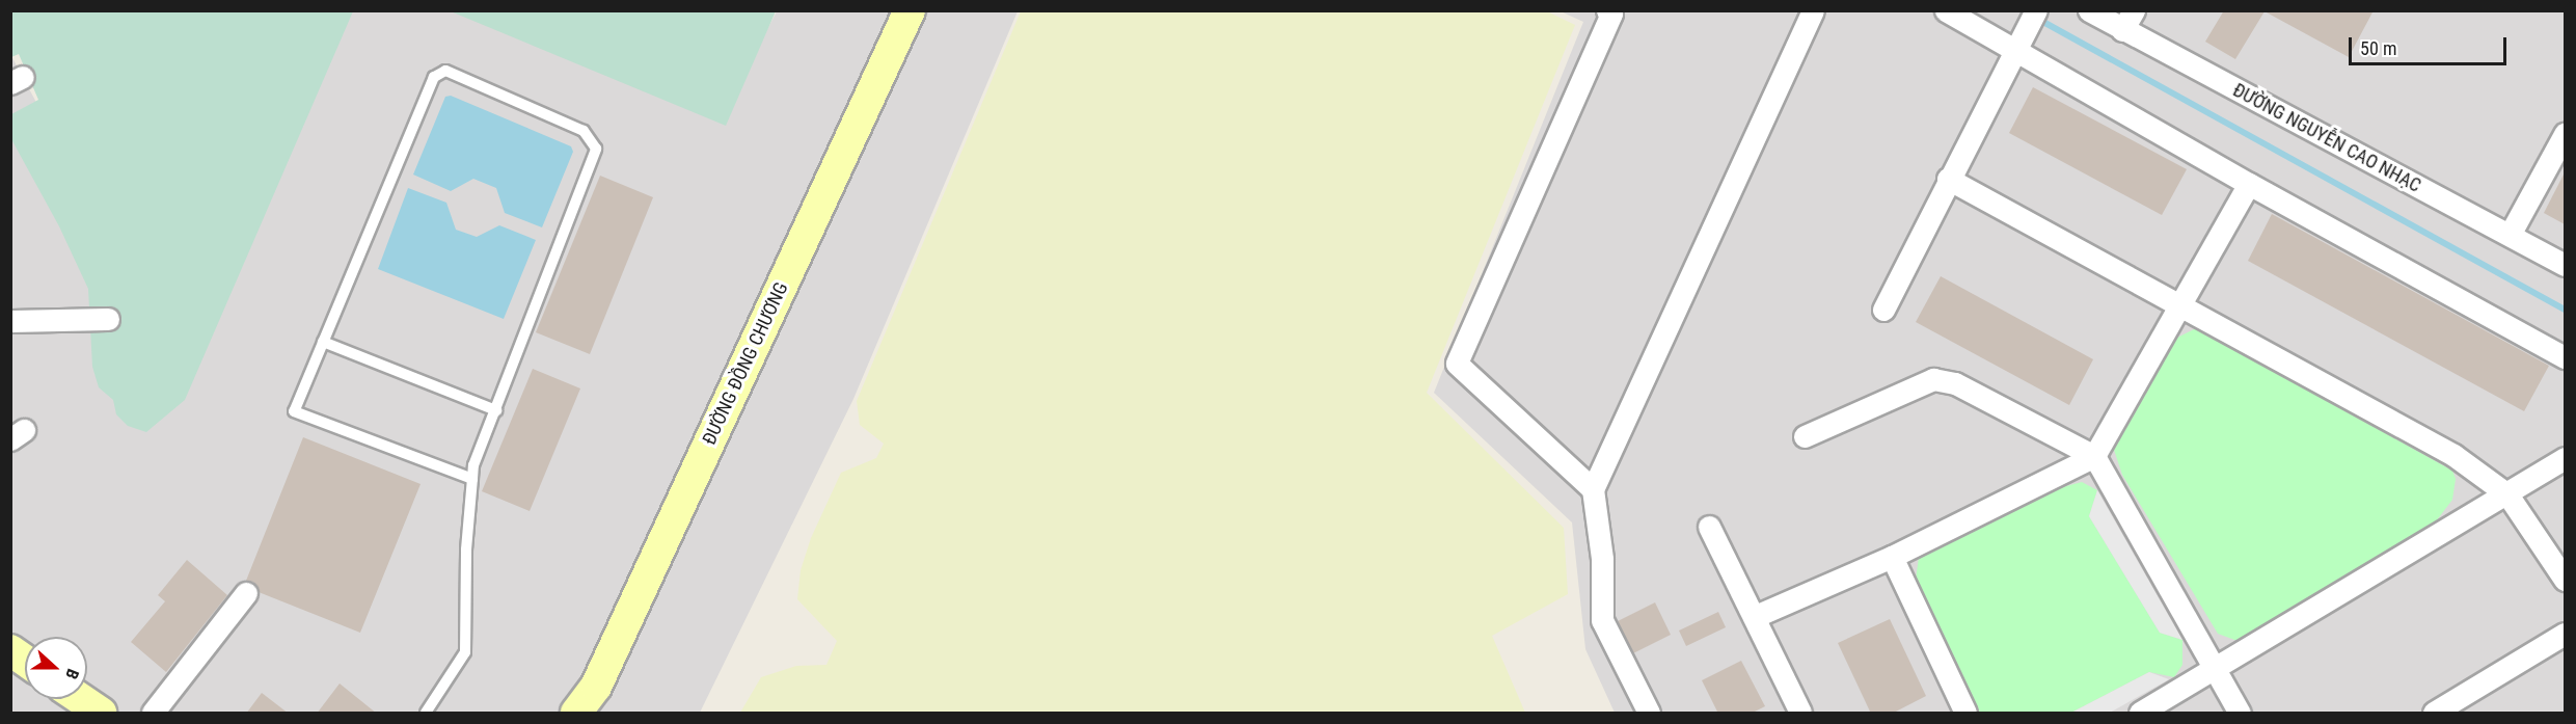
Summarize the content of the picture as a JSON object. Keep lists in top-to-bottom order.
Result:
{
  "streets": {
    "street": ["ĐƯỜNG NGUYỄN CAO NHẠC", "ĐƯỜNG ĐỒNG CHƯƠNG"]
  },
  "scale_bar": "50 m",
  "north": "right"
}
